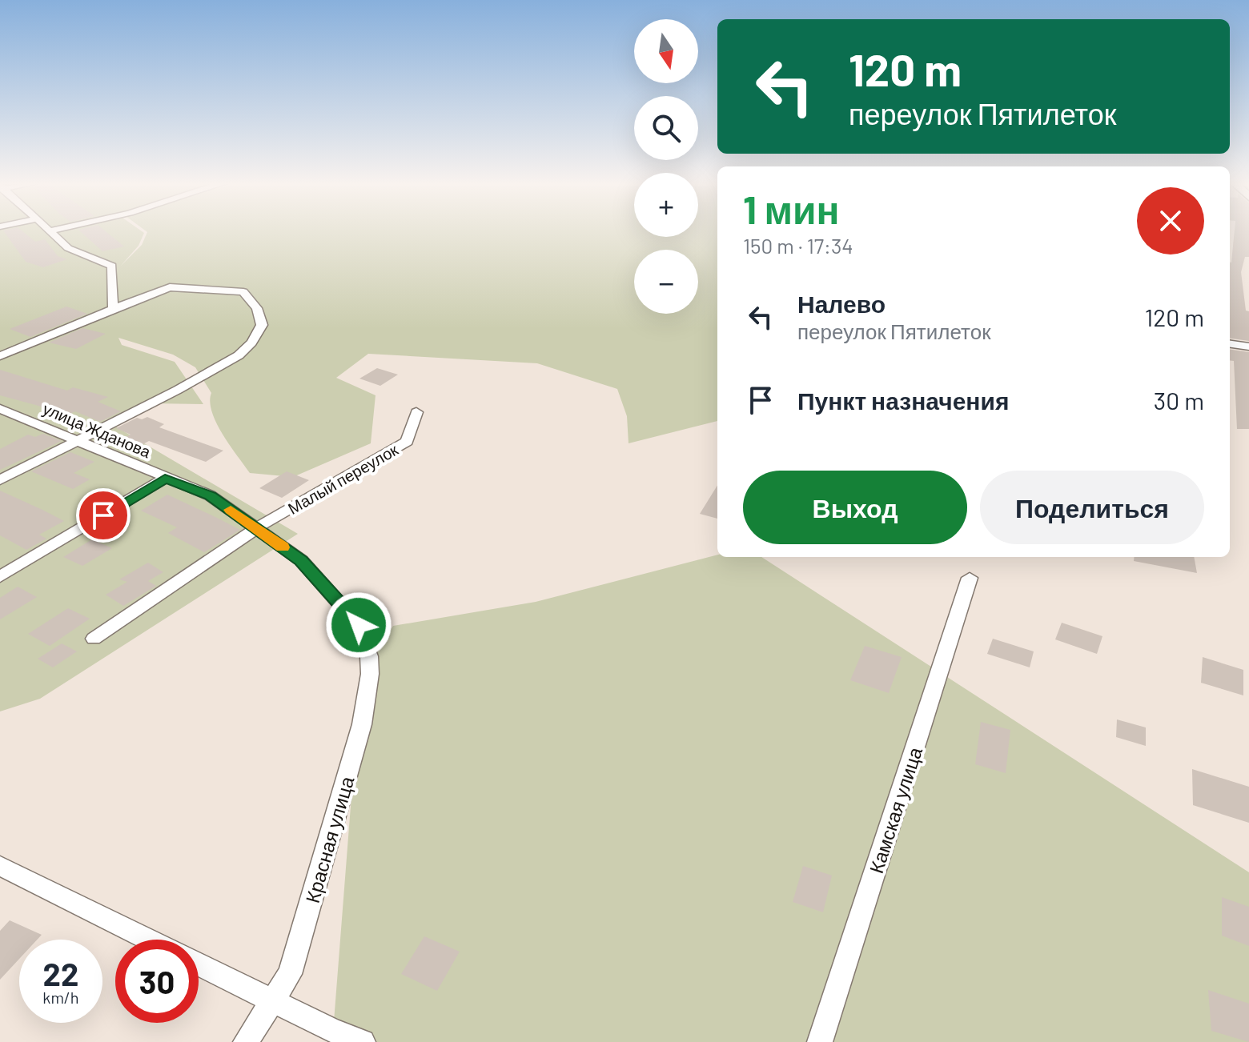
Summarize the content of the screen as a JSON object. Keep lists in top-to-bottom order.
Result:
{
  "streets": {
    "street": [
      "улица Жданова",
      "Малый переулок",
      "Камская улица",
      "Красная улица"
    ]
  },
  "crossings": [
    ["улица Жданова", "Малый переулок"],
    ["улица Жданова", "Красная улица"]
  ],
  "north": "bottom",
  "page": {
    "map_buttons": ["+", "−"],
    "turn": ["120 m", "переулок Пятилеток"],
    "heading": ["1 мин", "150 m · 17:34"],
    "list": [
      {
        "name": "Налево",
        "note": "переулок Пятилеток",
        "value": "120 m"
      },
      {
        "name": "Пункт назначения",
        "value": "30 m"
      }
    ],
    "buttons": ["Выход", "Поделиться"],
    "speed": "22 km/h",
    "limit": "30"
  }
}
